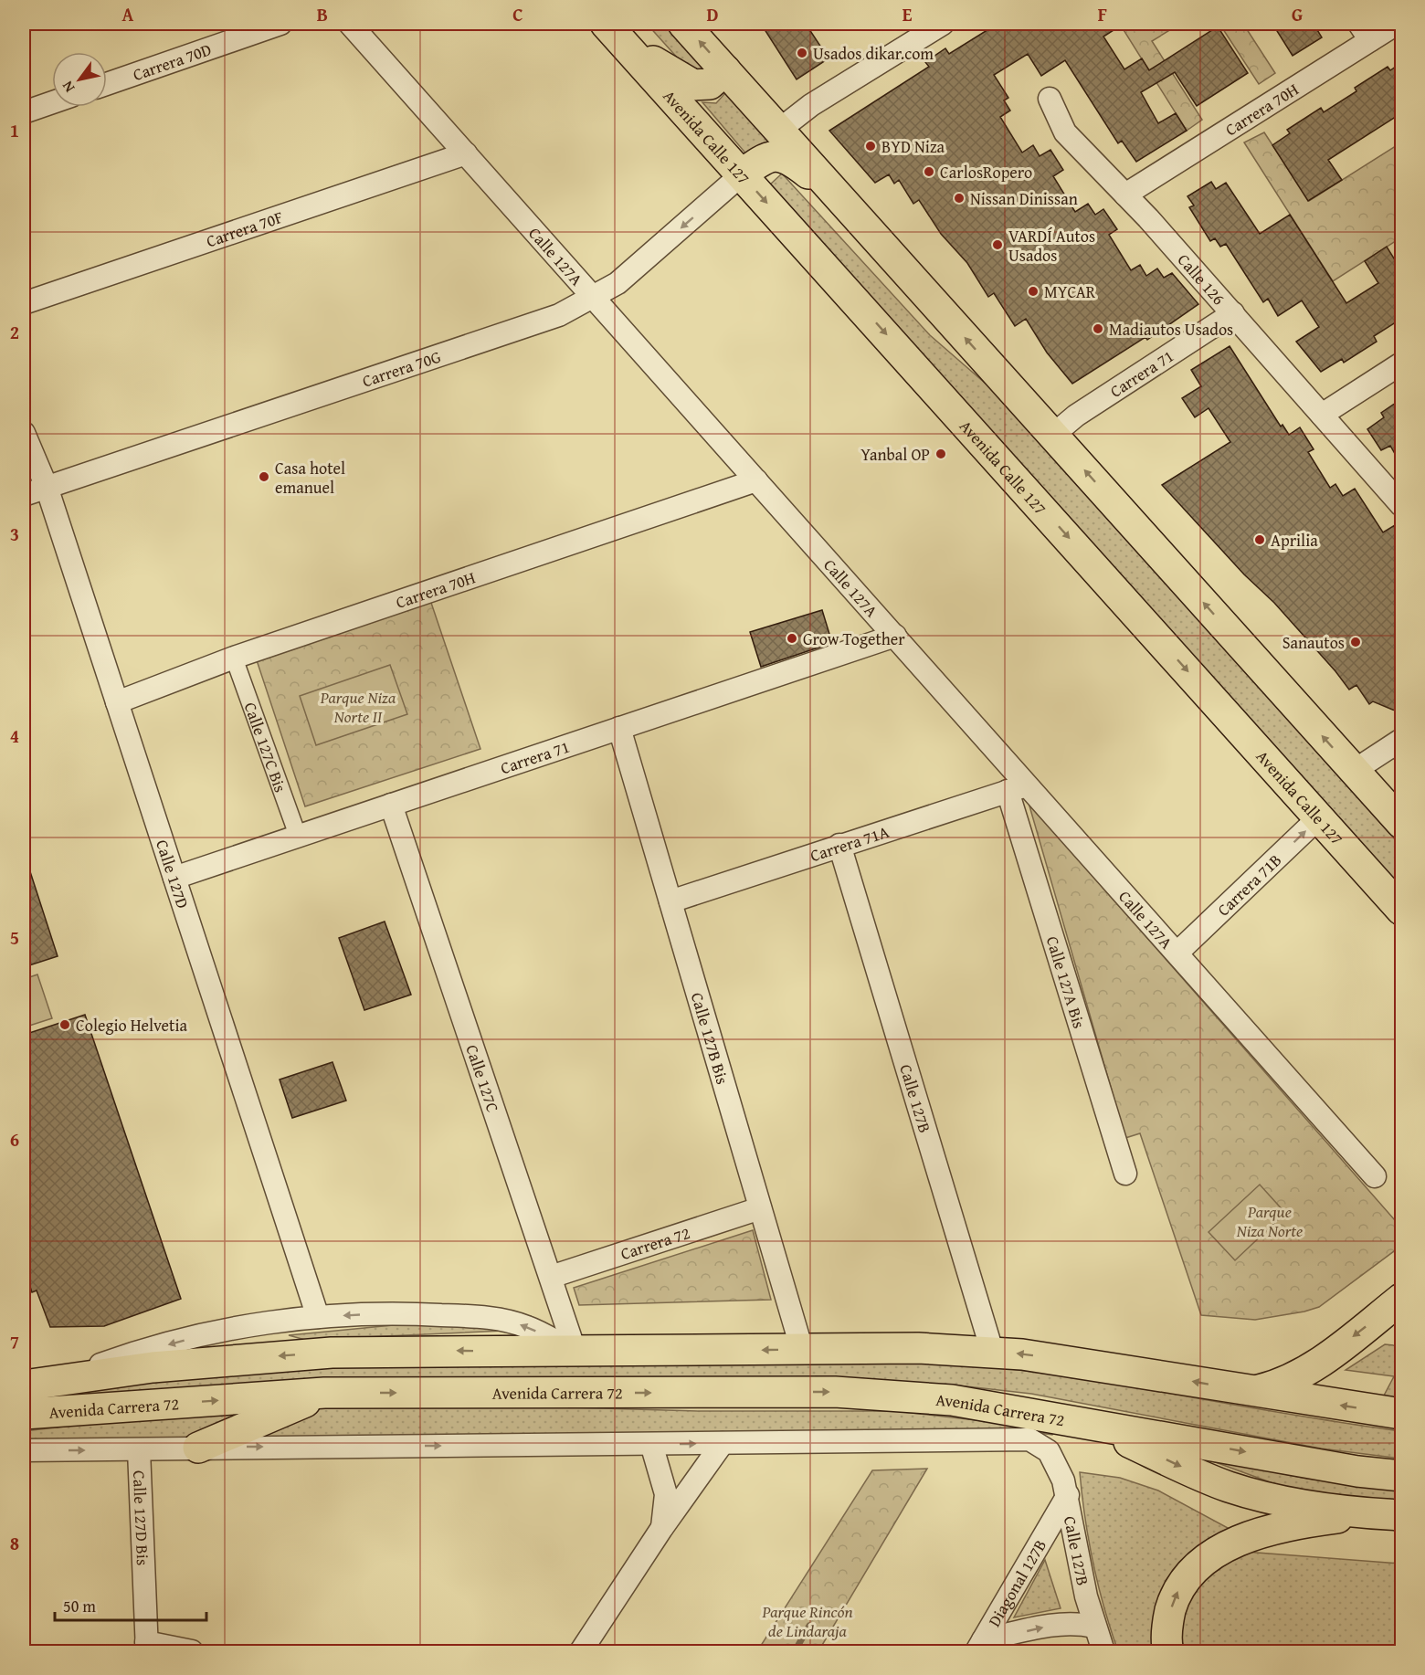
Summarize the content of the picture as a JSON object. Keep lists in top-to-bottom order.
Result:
{
  "streets": {
    "main road": ["Avenida Calle 127", "Avenida Carrera 72"],
    "street": [
      "Carrera 70D",
      "Carrera 70H",
      "Carrera 70F",
      "Calle 127A",
      "Calle 126",
      "Carrera 70G",
      "Carrera 71",
      "Calle 127C Bis",
      "Carrera 71A",
      "Calle 127D",
      "Carrera 71B",
      "Calle 127A Bis",
      "Calle 127B Bis",
      "Calle 127C",
      "Calle 127B",
      "Carrera 72",
      "Calle 127D Bis",
      "Diagonal 127B"
    ]
  },
  "crossings": [
    ["Carrera 70H", "Calle 127A"],
    ["Carrera 70H", "Calle 126"],
    ["Carrera 70H", "Calle 127C Bis"],
    ["Carrera 70H", "Calle 127D"],
    ["Avenida Calle 127", "Carrera 70G"],
    ["Avenida Calle 127", "Carrera 71B"],
    ["Carrera 70F", "Calle 127A"],
    ["Calle 127A", "Carrera 70G"],
    ["Calle 127A", "Carrera 71"],
    ["Calle 127A", "Carrera 71A"],
    ["Calle 127A", "Carrera 71B"],
    ["Calle 127A", "Calle 127A Bis"],
    ["Calle 126", "Carrera 71"],
    ["Carrera 70G", "Calle 127D"],
    ["Carrera 71", "Calle 127C Bis"],
    ["Carrera 71", "Calle 127D"],
    ["Carrera 71", "Calle 127B Bis"],
    ["Carrera 71", "Calle 127C"],
    ["Carrera 71A", "Calle 127A Bis"],
    ["Carrera 71A", "Calle 127B Bis"],
    ["Carrera 71A", "Calle 127B"],
    ["Calle 127D", "Avenida Carrera 72"],
    ["Calle 127B Bis", "Carrera 72"],
    ["Calle 127B Bis", "Avenida Carrera 72"],
    ["Calle 127C", "Carrera 72"],
    ["Calle 127C", "Avenida Carrera 72"],
    ["Calle 127B", "Avenida Carrera 72"],
    ["Calle 127B", "Diagonal 127B"],
    ["Avenida Carrera 72", "Calle 127D Bis"]
  ],
  "one_way": ["Carrera 71B", "Diagonal 127B"],
  "parks": ["Parque Niza Norte II", "Parque Niza Norte", "Parque Rincón de Lindaraja"],
  "places": [
    "Usados dikar.com",
    "BYD Niza",
    "CarlosRopero",
    "Nissan Dinissan",
    "VARDÍ Autos Usados",
    "MYCAR",
    "Madiautos Usados",
    "Yanbal OP",
    "Casa hotel emanuel",
    "Aprilia",
    "Grow Together",
    "Sanautos",
    "Colegio Helvetia"
  ],
  "scale_bar": "50 m",
  "north": "bottom left",
  "grid": {
    "columns": [
      "A",
      "B",
      "C",
      "D",
      "E",
      "F",
      "G"
    ],
    "rows": [
      "1",
      "2",
      "3",
      "4",
      "5",
      "6",
      "7",
      "8"
    ]
  }
}
